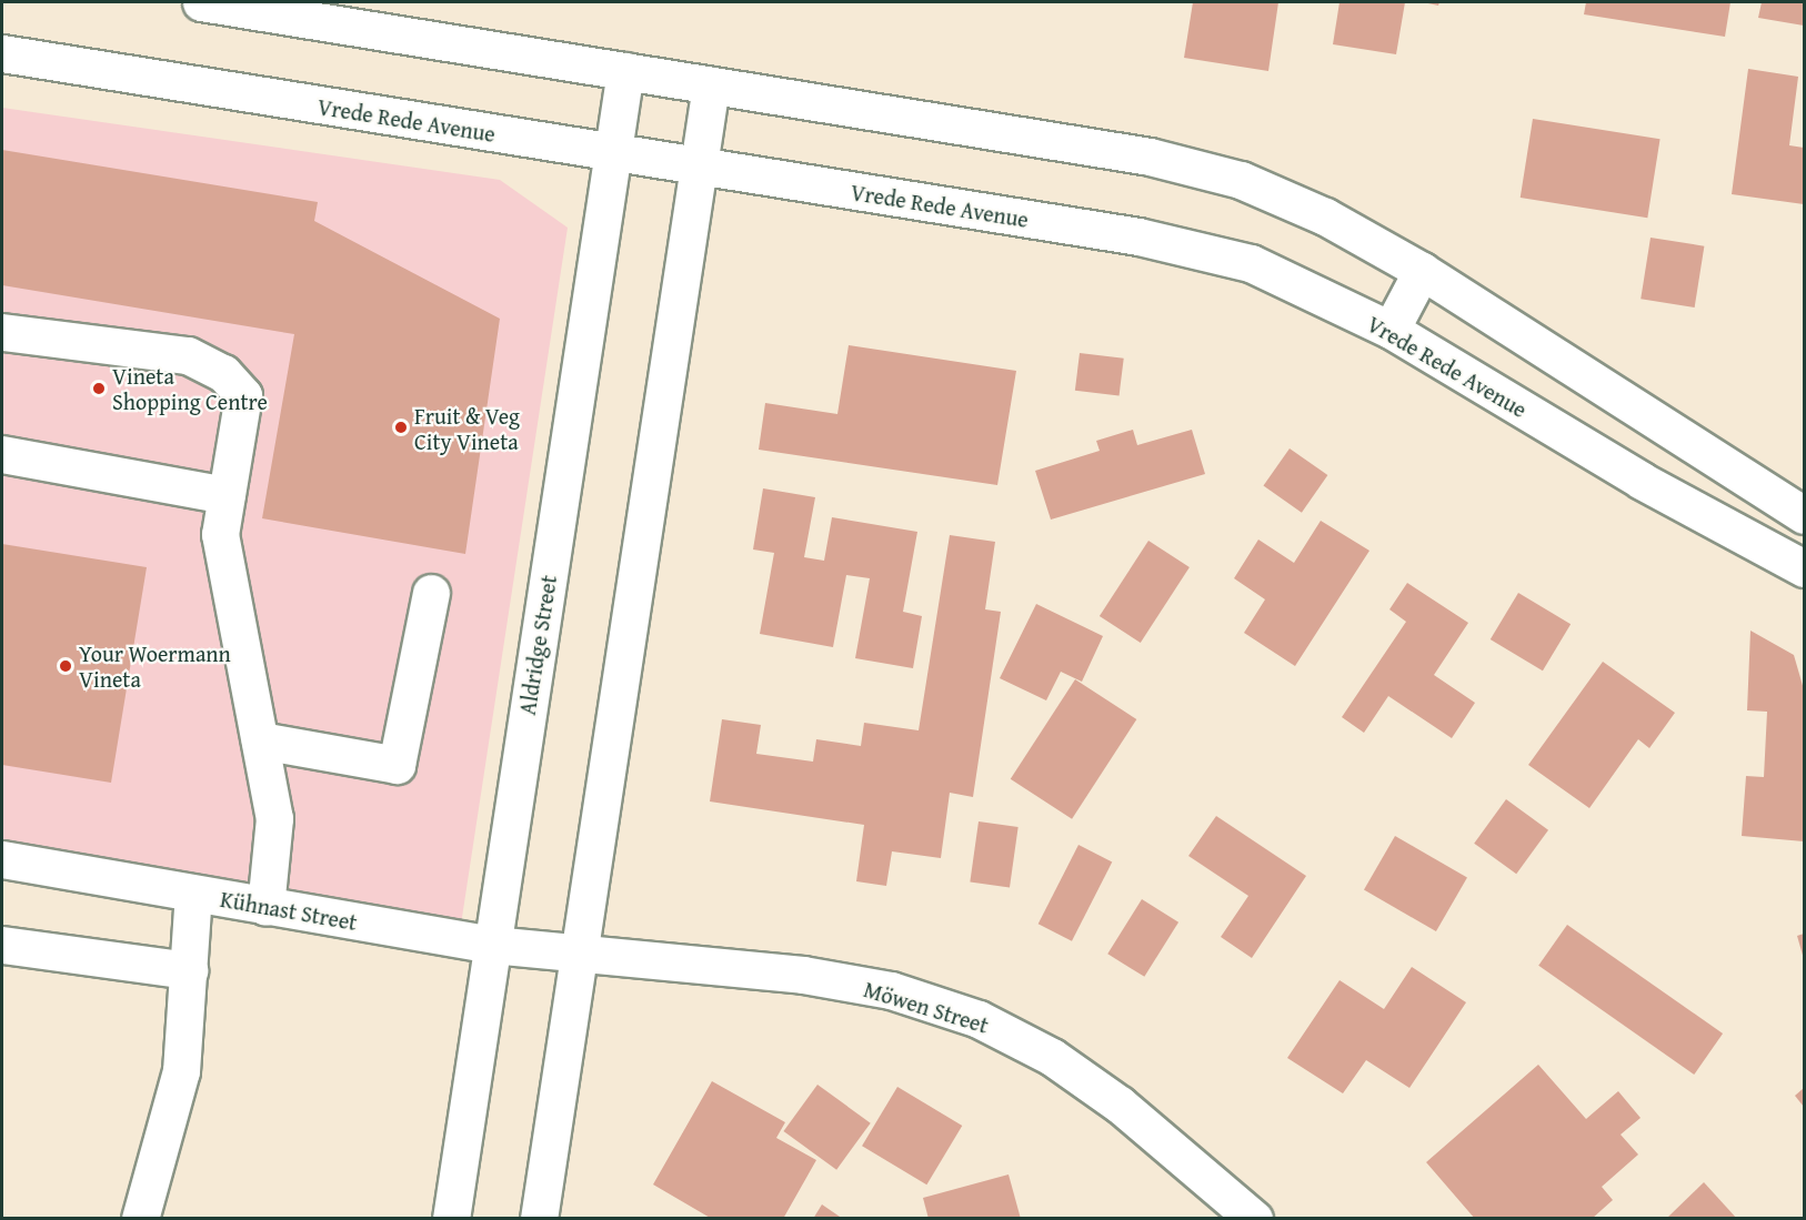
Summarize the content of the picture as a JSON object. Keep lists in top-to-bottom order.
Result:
{
  "streets": {
    "street": [
      "Vrede Rede Avenue",
      "Aldridge Street",
      "Kühnast Street",
      "Möwen Street"
    ]
  },
  "crossings": [
    ["Vrede Rede Avenue", "Aldridge Street"],
    ["Aldridge Street", "Kühnast Street"],
    ["Kühnast Street", "Möwen Street"]
  ],
  "places": ["Vineta Shopping Centre", "Fruit & Veg City Vineta", "Your Woermann Vineta"]
}
